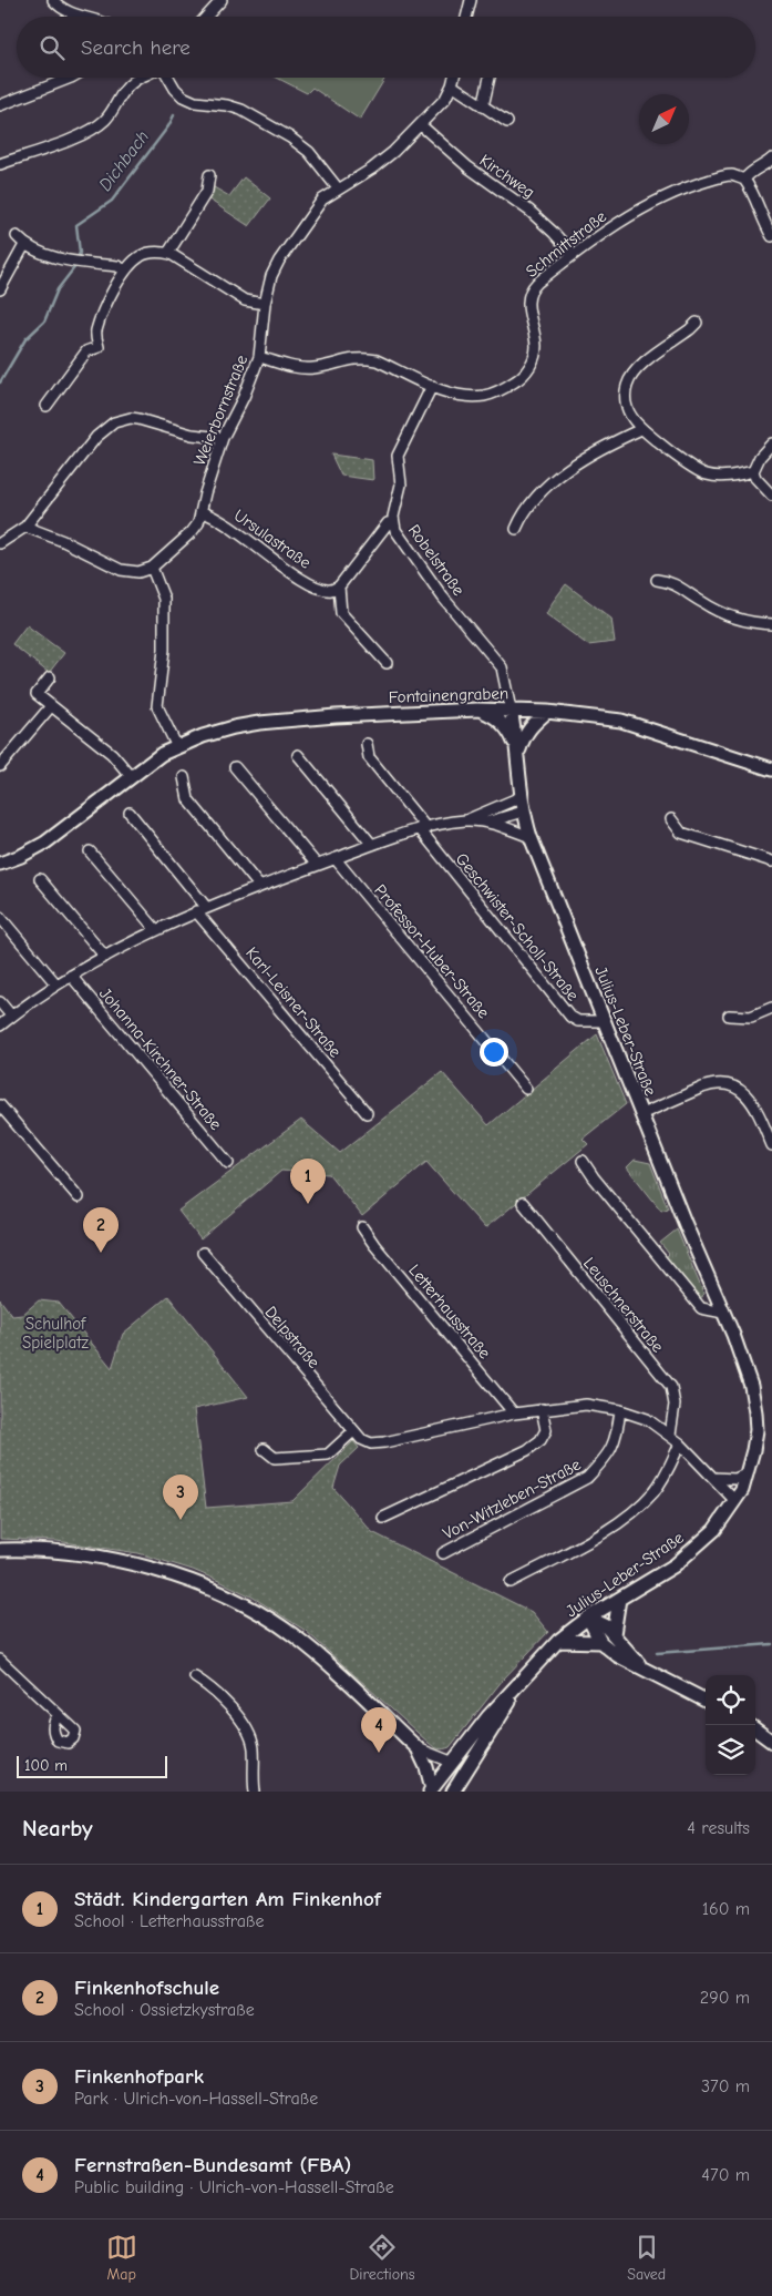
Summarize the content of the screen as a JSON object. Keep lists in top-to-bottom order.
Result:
{
  "streets": {
    "street": [
      "Kirchweg",
      "Schmittstraße",
      "Weierbornstraße",
      "Ursulastraße",
      "Robelstraße",
      "Fontainengraben",
      "Geschwister-Scholl-Straße",
      "Professor-Huber-Straße",
      "Karl-Leisner-Straße",
      "Julius-Leber-Straße",
      "Johanna-Kirchner-Straße",
      "Leuschnerstraße",
      "Letterhausstraße",
      "Delpstraße",
      "Von-Witzleben-Straße"
    ]
  },
  "crossings": [
    ["Kirchweg", "Schmittstraße"],
    ["Kirchweg", "Weierbornstraße"],
    ["Schmittstraße", "Weierbornstraße"],
    ["Schmittstraße", "Robelstraße"],
    ["Weierbornstraße", "Ursulastraße"],
    ["Robelstraße", "Fontainengraben"],
    ["Robelstraße", "Julius-Leber-Straße"],
    ["Fontainengraben", "Julius-Leber-Straße"],
    ["Geschwister-Scholl-Straße", "Julius-Leber-Straße"]
  ],
  "water": ["Dichbach"],
  "parks": ["Schulhof Spielplatz"],
  "scale_bar": "100 m",
  "north": "top right",
  "page": {
    "search": "Search here",
    "pins": [
      "1",
      "2",
      "3",
      "4"
    ],
    "scale": "100 m",
    "heading": ["Nearby", "4 results"],
    "list": [
      {
        "mark": "1",
        "name": "Städt. Kindergarten Am Finkenhof",
        "note": "School · Letterhausstraße",
        "value": "160 m"
      },
      {
        "mark": "2",
        "name": "Finkenhofschule",
        "note": "School · Ossietzkystraße",
        "value": "290 m"
      },
      {
        "mark": "3",
        "name": "Finkenhofpark",
        "note": "Park · Ulrich-von-Hassell-Straße",
        "value": "370 m"
      },
      {
        "mark": "4",
        "name": "Fernstraßen-Bundesamt (FBA)",
        "note": "Public building · Ulrich-von-Hassell-Straße",
        "value": "470 m"
      }
    ],
    "nav": ["Map", "Directions", "Saved"]
  }
}
